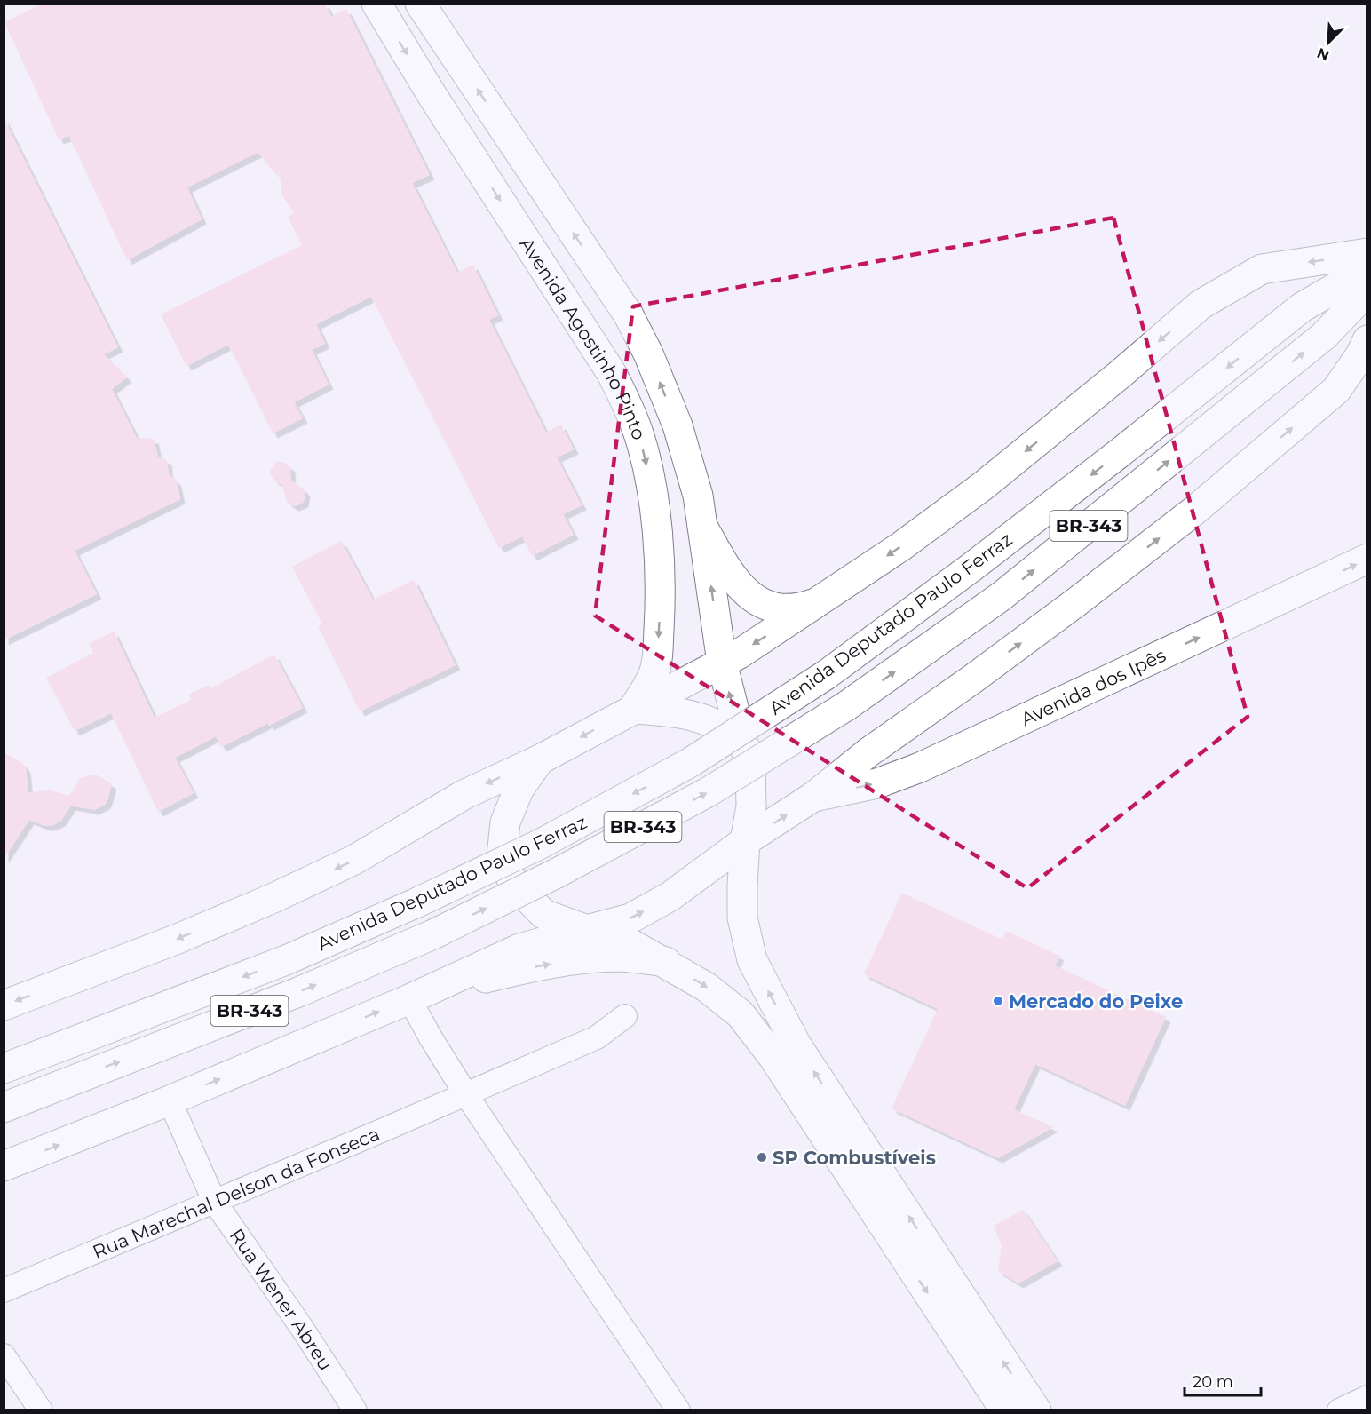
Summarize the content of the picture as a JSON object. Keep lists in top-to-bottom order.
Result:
{
  "streets": {
    "main road": [
      "Avenida Agostinho Pinto",
      "BR-343",
      "Avenida Deputado Paulo Ferraz",
      "Avenida dos Ipês"
    ],
    "street": ["Rua Marechal Delson da Fonseca", "Rua Wener Abreu"]
  },
  "crossings": [
    ["Rua Marechal Delson da Fonseca", "Rua Wener Abreu"]
  ],
  "places": ["Mercado do Peixe", "SP Combustíveis"],
  "scale_bar": "20 m",
  "north": "bottom left"
}
